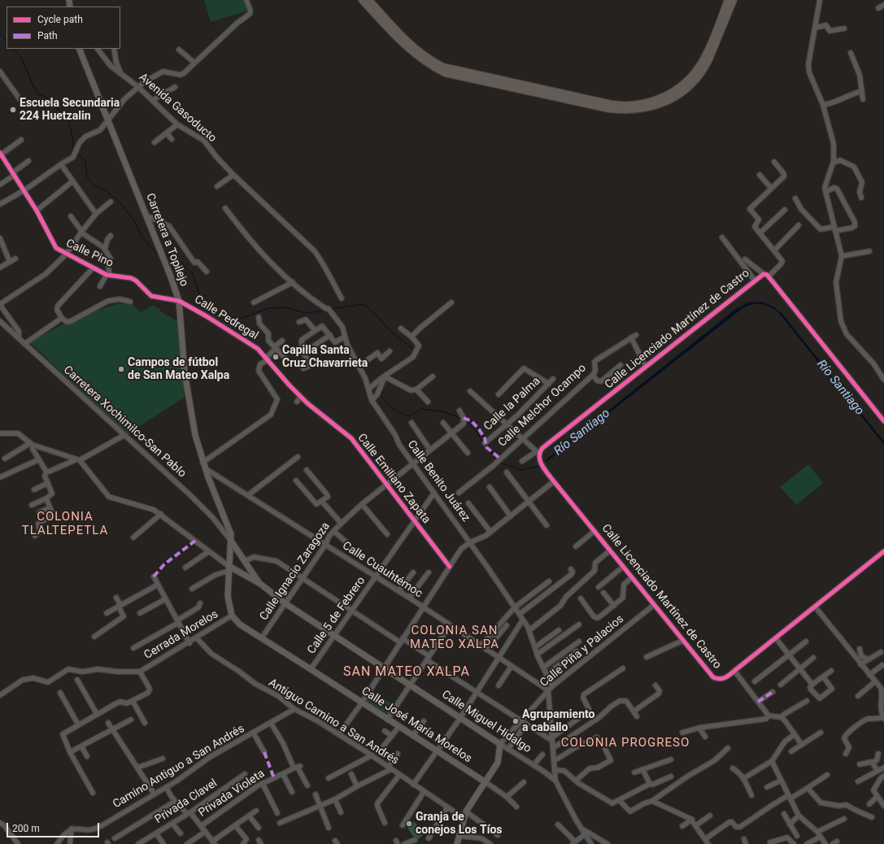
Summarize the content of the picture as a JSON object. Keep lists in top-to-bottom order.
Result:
{
  "streets": {
    "main road": ["Carretera a Topilejo", "Calle Miguel Hidalgo", "Calle José María Morelos"],
    "street": [
      "Avenida Gasoducto",
      "Calle Pino",
      "Calle Pedregal",
      "Calle Licenciado Martínez de Castro",
      "Calle la Palma",
      "Calle Melchor Ocampo",
      "Carretera Xochimilco-San Pablo",
      "Calle Emiliano Zapata",
      "Calle Benito Juárez",
      "Calle Cuauhtémoc",
      "Calle Ignacio Zaragoza",
      "Calle 5 de Febrero",
      "Cerrada Morelos",
      "Calle Piña y Palacios",
      "Antiguo Camino a San Andrés",
      "Camino Antiguo a San Andrés",
      "Privada Violeta",
      "Privada Clavel"
    ]
  },
  "crossings": [
    ["Carretera a Topilejo", "Calle Pino"],
    ["Carretera a Topilejo", "Calle Pedregal"],
    ["Carretera a Topilejo", "Carretera Xochimilco-San Pablo"],
    ["Carretera a Topilejo", "Calle Cuauhtémoc"],
    ["Carretera a Topilejo", "Calle Miguel Hidalgo"],
    ["Calle Pino", "Calle Pedregal"],
    ["Calle Pedregal", "Calle Emiliano Zapata"],
    ["Calle Licenciado Martínez de Castro", "Calle Melchor Ocampo"],
    ["Calle Licenciado Martínez de Castro", "Calle Benito Juárez"],
    ["Calle Licenciado Martínez de Castro", "Calle Piña y Palacios"],
    ["Carretera Xochimilco-San Pablo", "Calle Miguel Hidalgo"],
    ["Calle Emiliano Zapata", "Calle Ignacio Zaragoza"],
    ["Calle Emiliano Zapata", "Calle 5 de Febrero"],
    ["Calle Benito Juárez", "Calle Ignacio Zaragoza"],
    ["Calle Benito Juárez", "Calle 5 de Febrero"],
    ["Calle Benito Juárez", "Calle Piña y Palacios"],
    ["Calle Cuauhtémoc", "Calle Ignacio Zaragoza"],
    ["Calle Cuauhtémoc", "Calle 5 de Febrero"],
    ["Calle Cuauhtémoc", "Calle Piña y Palacios"],
    ["Calle Ignacio Zaragoza", "Calle Miguel Hidalgo"],
    ["Calle Ignacio Zaragoza", "Calle José María Morelos"],
    ["Calle 5 de Febrero", "Calle Miguel Hidalgo"],
    ["Calle 5 de Febrero", "Calle José María Morelos"],
    ["Cerrada Morelos", "Antiguo Camino a San Andrés"],
    ["Cerrada Morelos", "Calle José María Morelos"],
    ["Calle Piña y Palacios", "Calle Miguel Hidalgo"],
    ["Antiguo Camino a San Andrés", "Camino Antiguo a San Andrés"]
  ],
  "districts": [
    "COLONIA TLALTEPETLA",
    "COLONIA SAN MATEO XALPA",
    "SAN MATEO XALPA",
    "COLONIA PROGRESO"
  ],
  "water": ["Río Santiago"],
  "places": [
    "Escuela Secundaria 224 Huetzalin",
    "Capilla Santa Cruz Chavarrieta",
    "Campos de fútbol de San Mateo Xalpa",
    "Agrupamiento a caballo",
    "Granja de conejos Los Tíos"
  ],
  "legend": ["Cycle path", "Path"],
  "scale_bar": "200 m"
}
